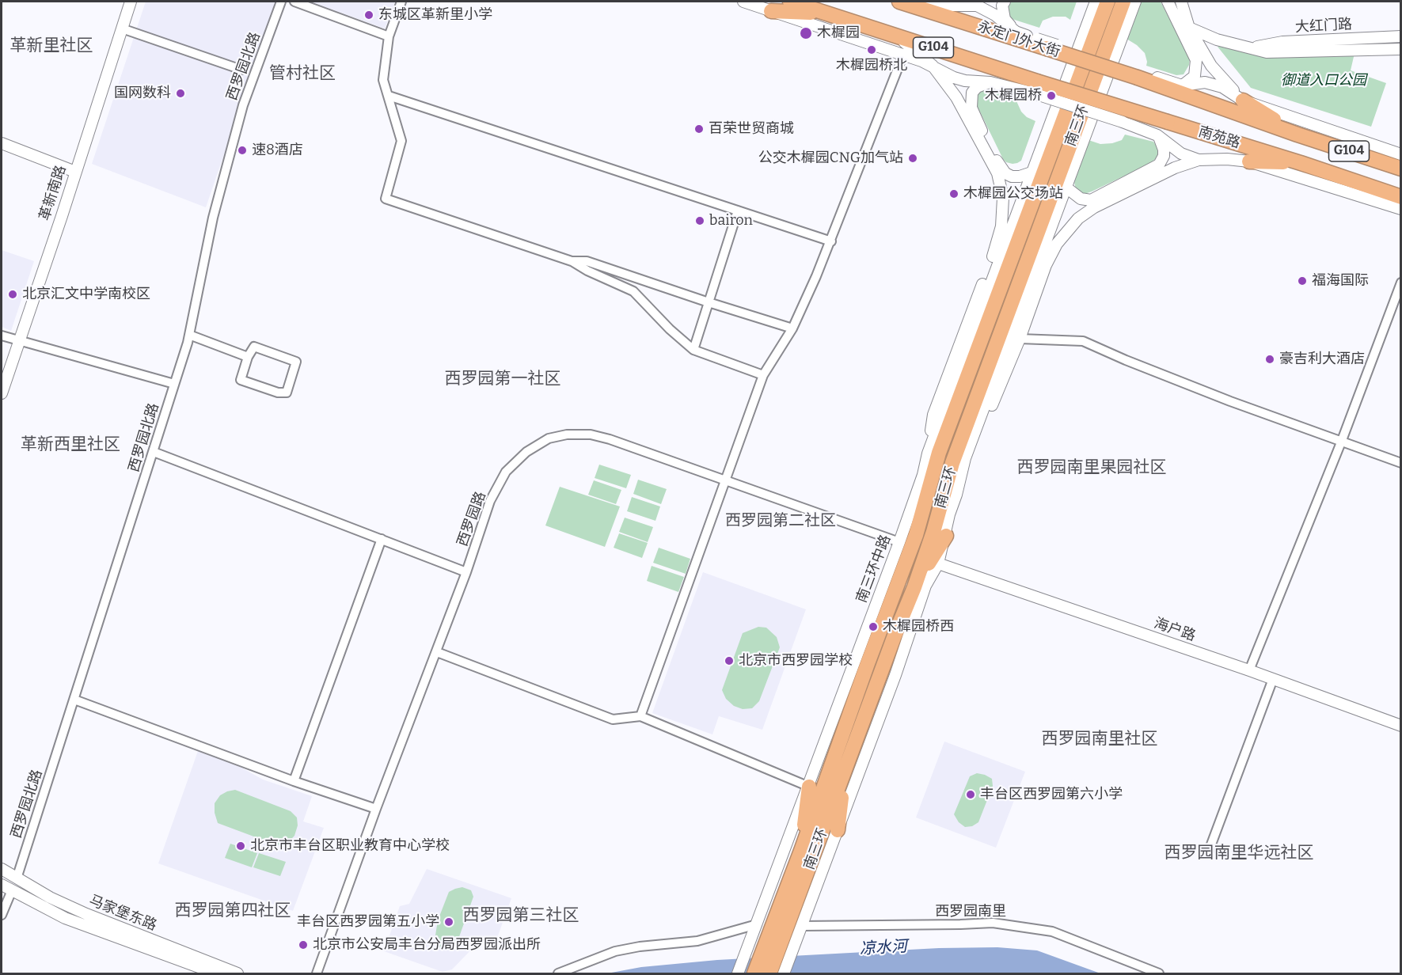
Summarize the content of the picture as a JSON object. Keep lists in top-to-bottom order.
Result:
{
  "streets": {
    "highway": [
      "永定门外大街",
      "G104",
      "南三环",
      "南苑路"
    ],
    "street": [
      "大红门路",
      "西罗园北路",
      "革新南路",
      "西罗园路",
      "南三环中路",
      "海户路",
      "西罗园南里",
      "马家堡东路"
    ]
  },
  "crossings": [
    ["永定门外大街", "南苑路"],
    ["G104", "南苑路"],
    ["西罗园北路", "马家堡东路"],
    ["西罗园路", "南三环中路"]
  ],
  "districts": [
    "革新里社区",
    "管村社区",
    "西罗园第一社区",
    "革新西里社区",
    "西罗园南里果园社区",
    "西罗园第二社区",
    "西罗园南里社区",
    "西罗园南里华远社区",
    "西罗园第四社区",
    "西罗园第三社区"
  ],
  "water": ["凉水河"],
  "parks": ["御道入口公园"],
  "places": [
    "东城区革新里小学",
    "木樨园",
    "木樨园桥北",
    "国网数科",
    "木樨园桥",
    "百荣世贸商城",
    "速8酒店",
    "公交木樨园CNG加气站",
    "木樨园公交场站",
    "bairon",
    "福海国际",
    "北京汇文中学南校区",
    "豪吉利大酒店",
    "木樨园桥西",
    "北京市西罗园学校",
    "丰台区西罗园第六小学",
    "北京市丰台区职业教育中心学校",
    "丰台区西罗园第五小学",
    "北京市公安局丰台分局西罗园派出所"
  ]
}
